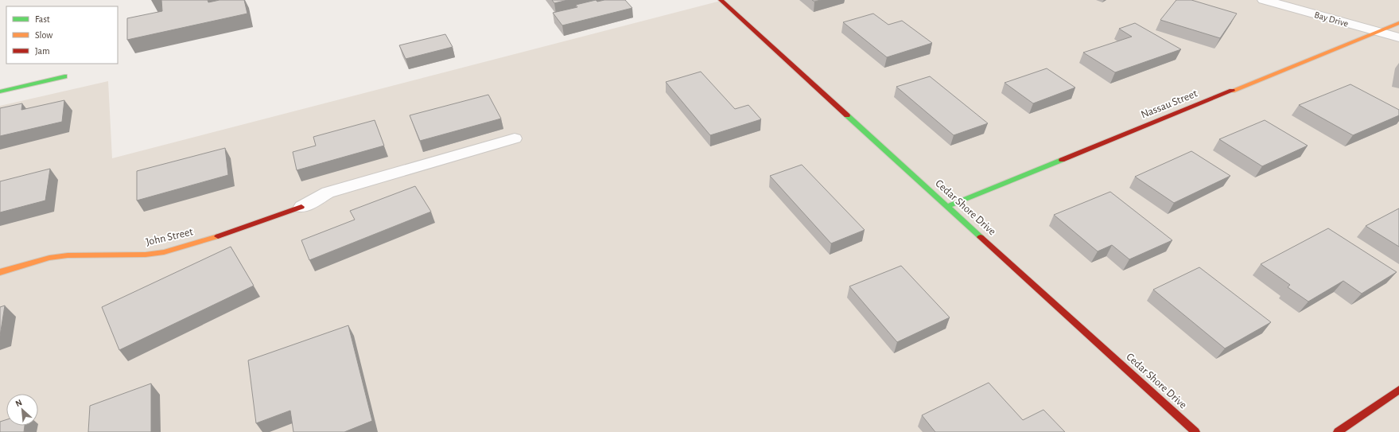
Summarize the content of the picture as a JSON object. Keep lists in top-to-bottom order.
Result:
{
  "streets": {
    "street": [
      "Bay Drive",
      "Nassau Street",
      "Cedar Shore Drive",
      "John Street"
    ]
  },
  "crossings": [
    ["Bay Drive", "Nassau Street"],
    ["Nassau Street", "Cedar Shore Drive"]
  ],
  "legend": ["Fast", "Slow", "Jam"],
  "north": "top left"
}
